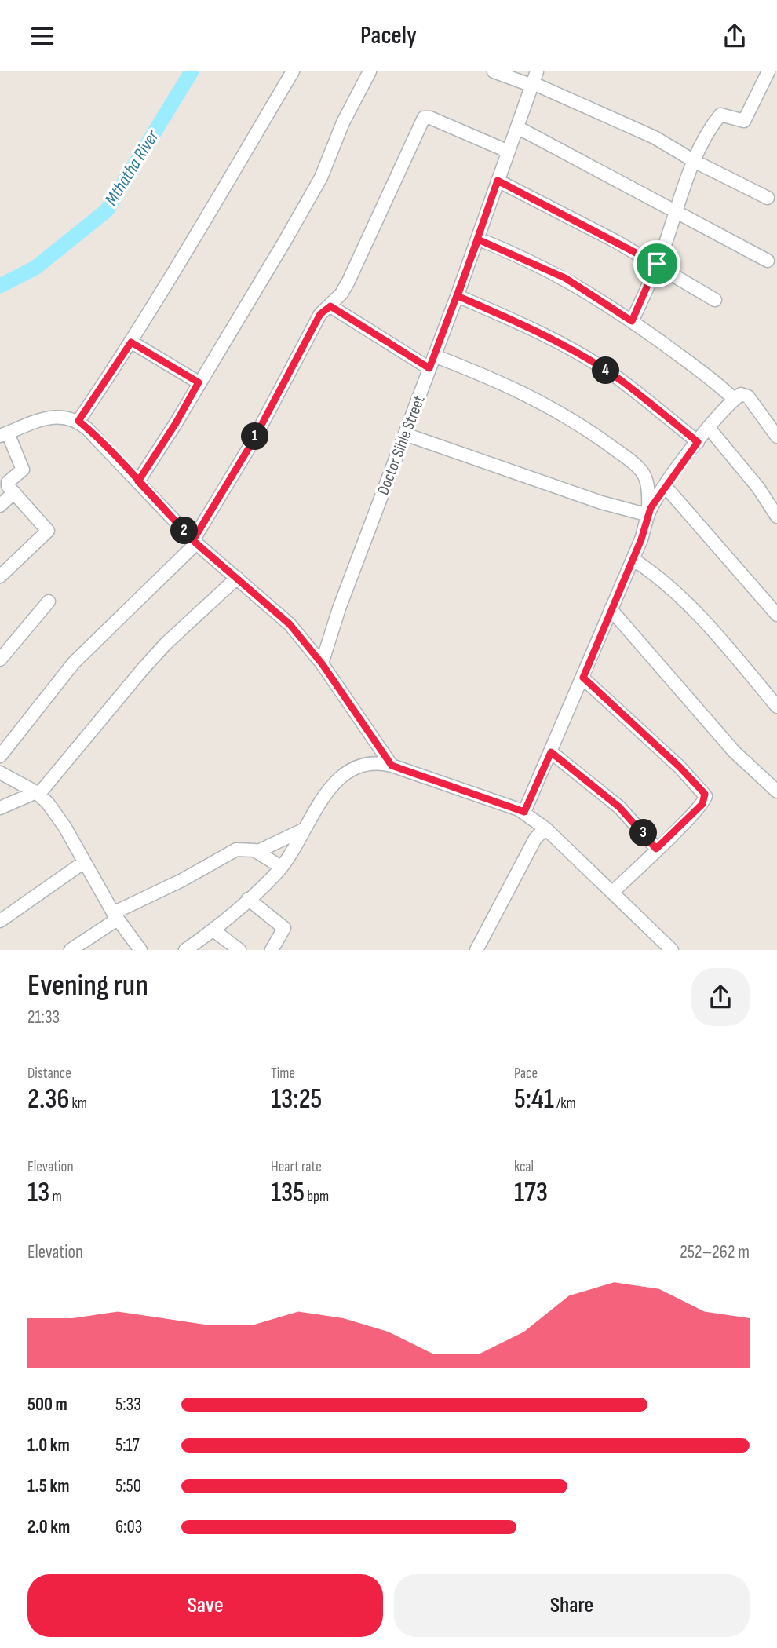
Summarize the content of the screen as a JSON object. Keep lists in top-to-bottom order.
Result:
{
  "streets": {
    "street": ["Doctor Sihle Street"]
  },
  "water": ["Mthatha River"],
  "page": {
    "header": "Pacely",
    "pins": [
      "4",
      "1",
      "2",
      "3"
    ],
    "heading": ["Evening run", "21:33"],
    "stats": [
      ["Distance", "2.36 km"],
      ["Time", "13:25"],
      ["Pace", "5:41 /km"],
      ["Elevation", "13 m"],
      ["Heart rate", "135 bpm"],
      ["kcal", "173"]
    ],
    "chart": ["Elevation", "252–262 m"],
    "list": [
      {
        "name": "500 m",
        "note": "5:33"
      },
      {
        "name": "1.0 km",
        "note": "5:17"
      },
      {
        "name": "1.5 km",
        "note": "5:50"
      },
      {
        "name": "2.0 km",
        "note": "6:03"
      }
    ],
    "buttons": ["Save", "Share"]
  }
}
